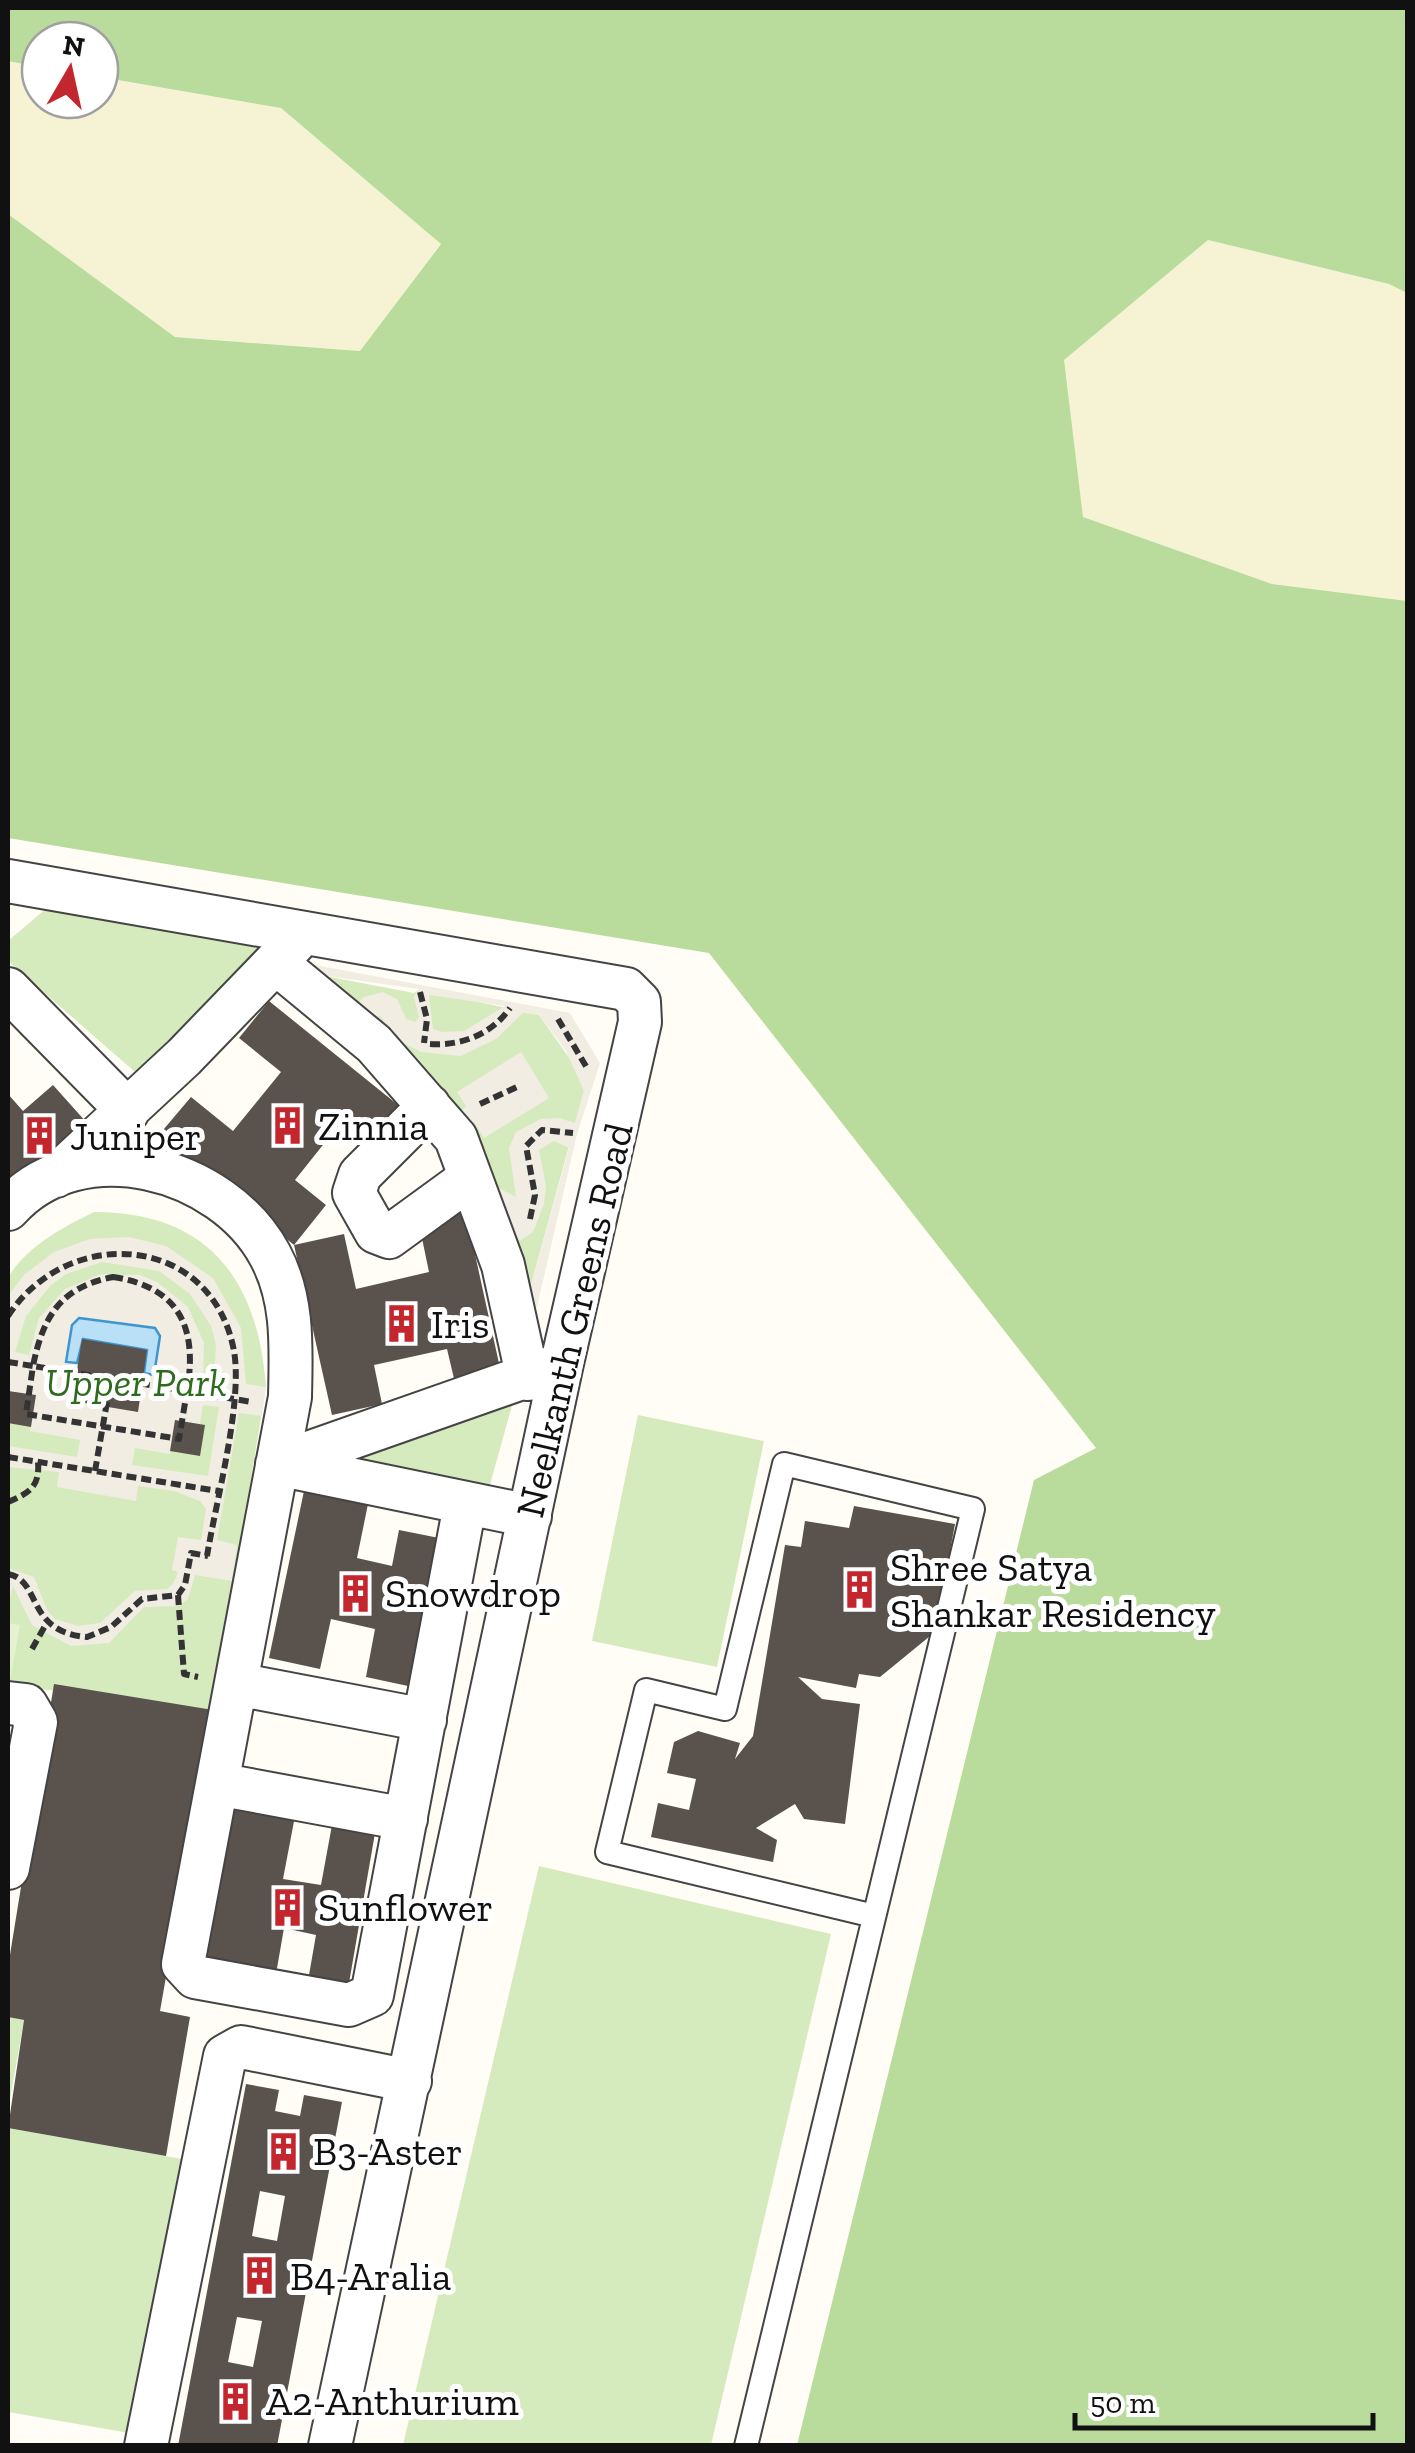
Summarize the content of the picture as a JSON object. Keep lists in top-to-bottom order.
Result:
{
  "streets": {
    "street": ["Neelkanth Greens Road"]
  },
  "parks": ["Upper Park"],
  "places": {
    "building": [
      "Zinnia",
      "Juniper",
      "Iris",
      "Shree Satya Shankar Residency",
      "Snowdrop",
      "Sunflower",
      "B3-Aster",
      "B4-Aralia",
      "A2-Anthurium"
    ]
  },
  "scale_bar": "50 m",
  "north": "top"
}
